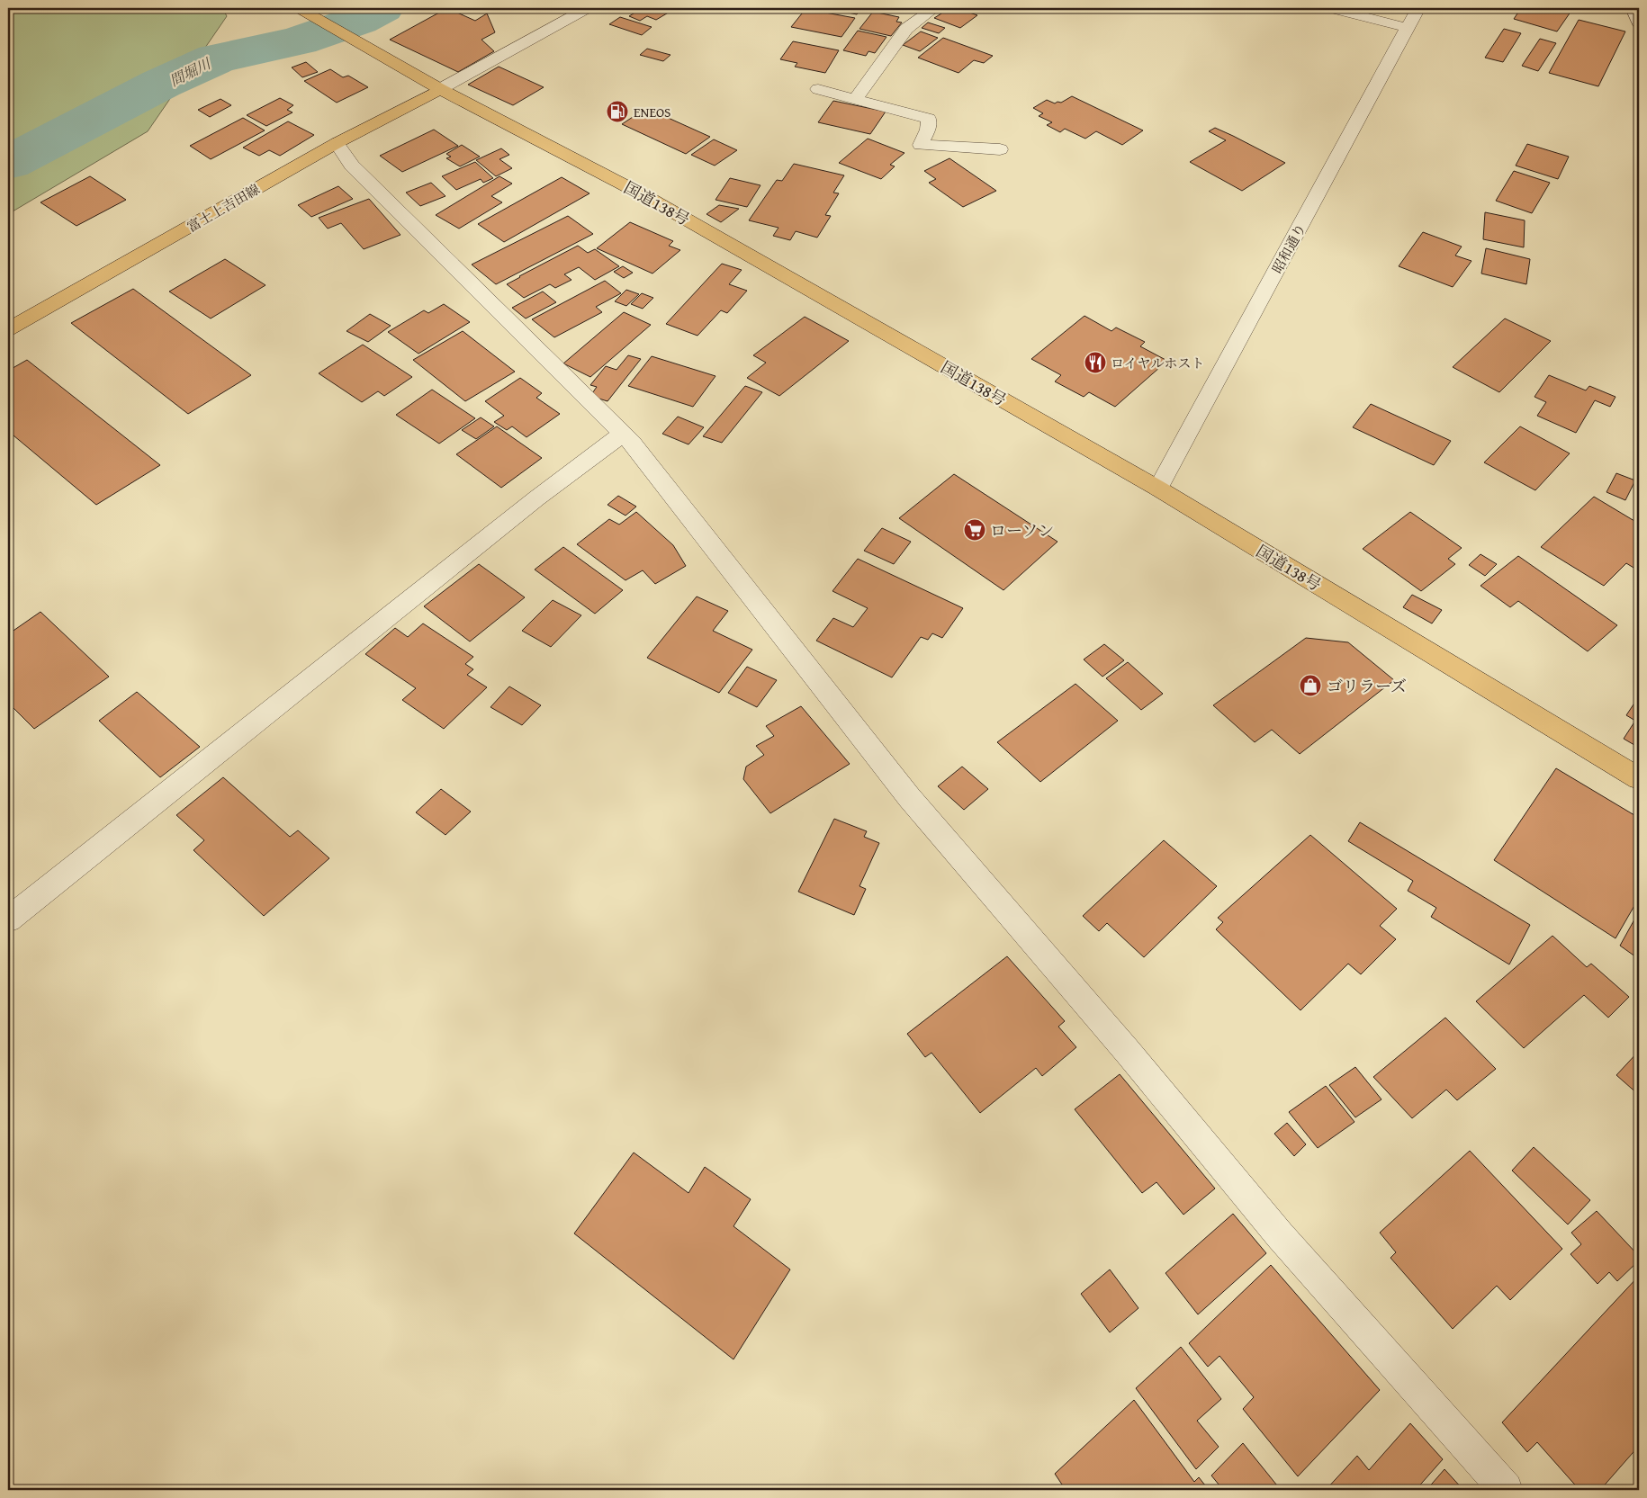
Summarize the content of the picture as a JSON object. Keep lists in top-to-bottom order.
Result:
{
  "streets": {
    "main road": ["国道138号", "富士上吉田線"],
    "street": ["昭和通り"]
  },
  "crossings": [
    ["国道138号", "富士上吉田線"],
    ["国道138号", "昭和通り"]
  ],
  "water": ["間堀川"],
  "places": {
    "fuel station": ["ENEOS"],
    "restaurant": ["ロイヤルホスト"],
    "supermarket": ["ローソン"],
    "shop": ["ゴリラーズ"]
  }
}
